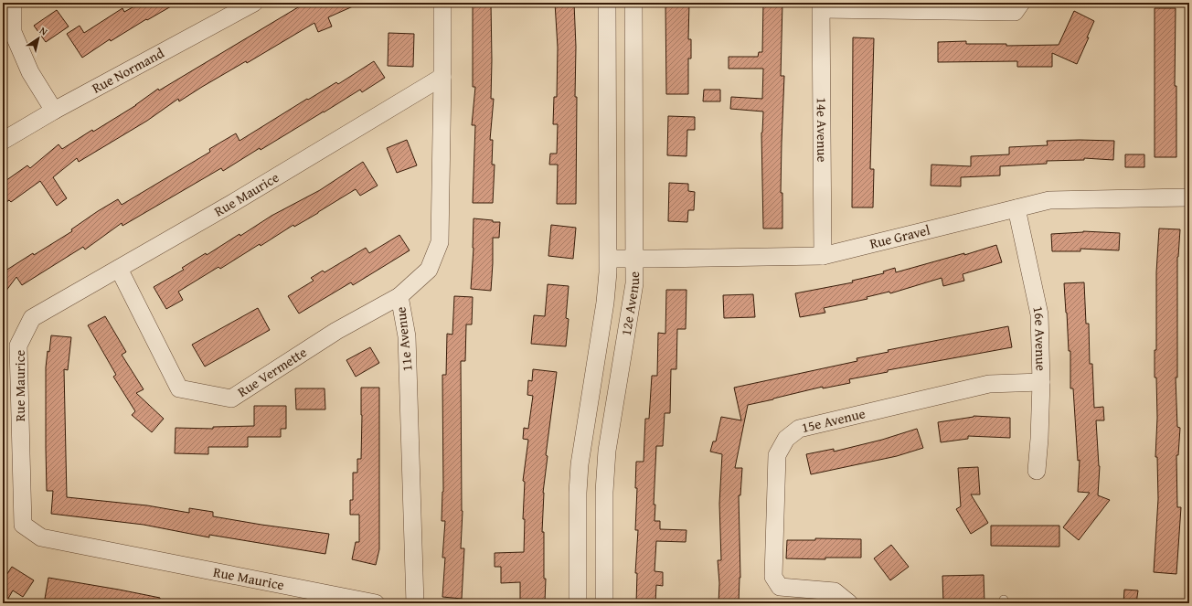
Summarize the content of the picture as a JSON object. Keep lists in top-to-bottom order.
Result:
{
  "streets": {
    "street": [
      "Rue Normand",
      "14e Avenue",
      "Rue Maurice",
      "Rue Gravel",
      "12e Avenue",
      "16e Avenue",
      "11e Avenue",
      "Rue Vermette",
      "15e Avenue"
    ]
  },
  "crossings": [
    ["14e Avenue", "Rue Gravel"],
    ["Rue Maurice", "11e Avenue"],
    ["Rue Maurice", "Rue Vermette"],
    ["Rue Gravel", "12e Avenue"],
    ["Rue Gravel", "16e Avenue"],
    ["16e Avenue", "15e Avenue"],
    ["11e Avenue", "Rue Vermette"]
  ],
  "north": "top right"
}
